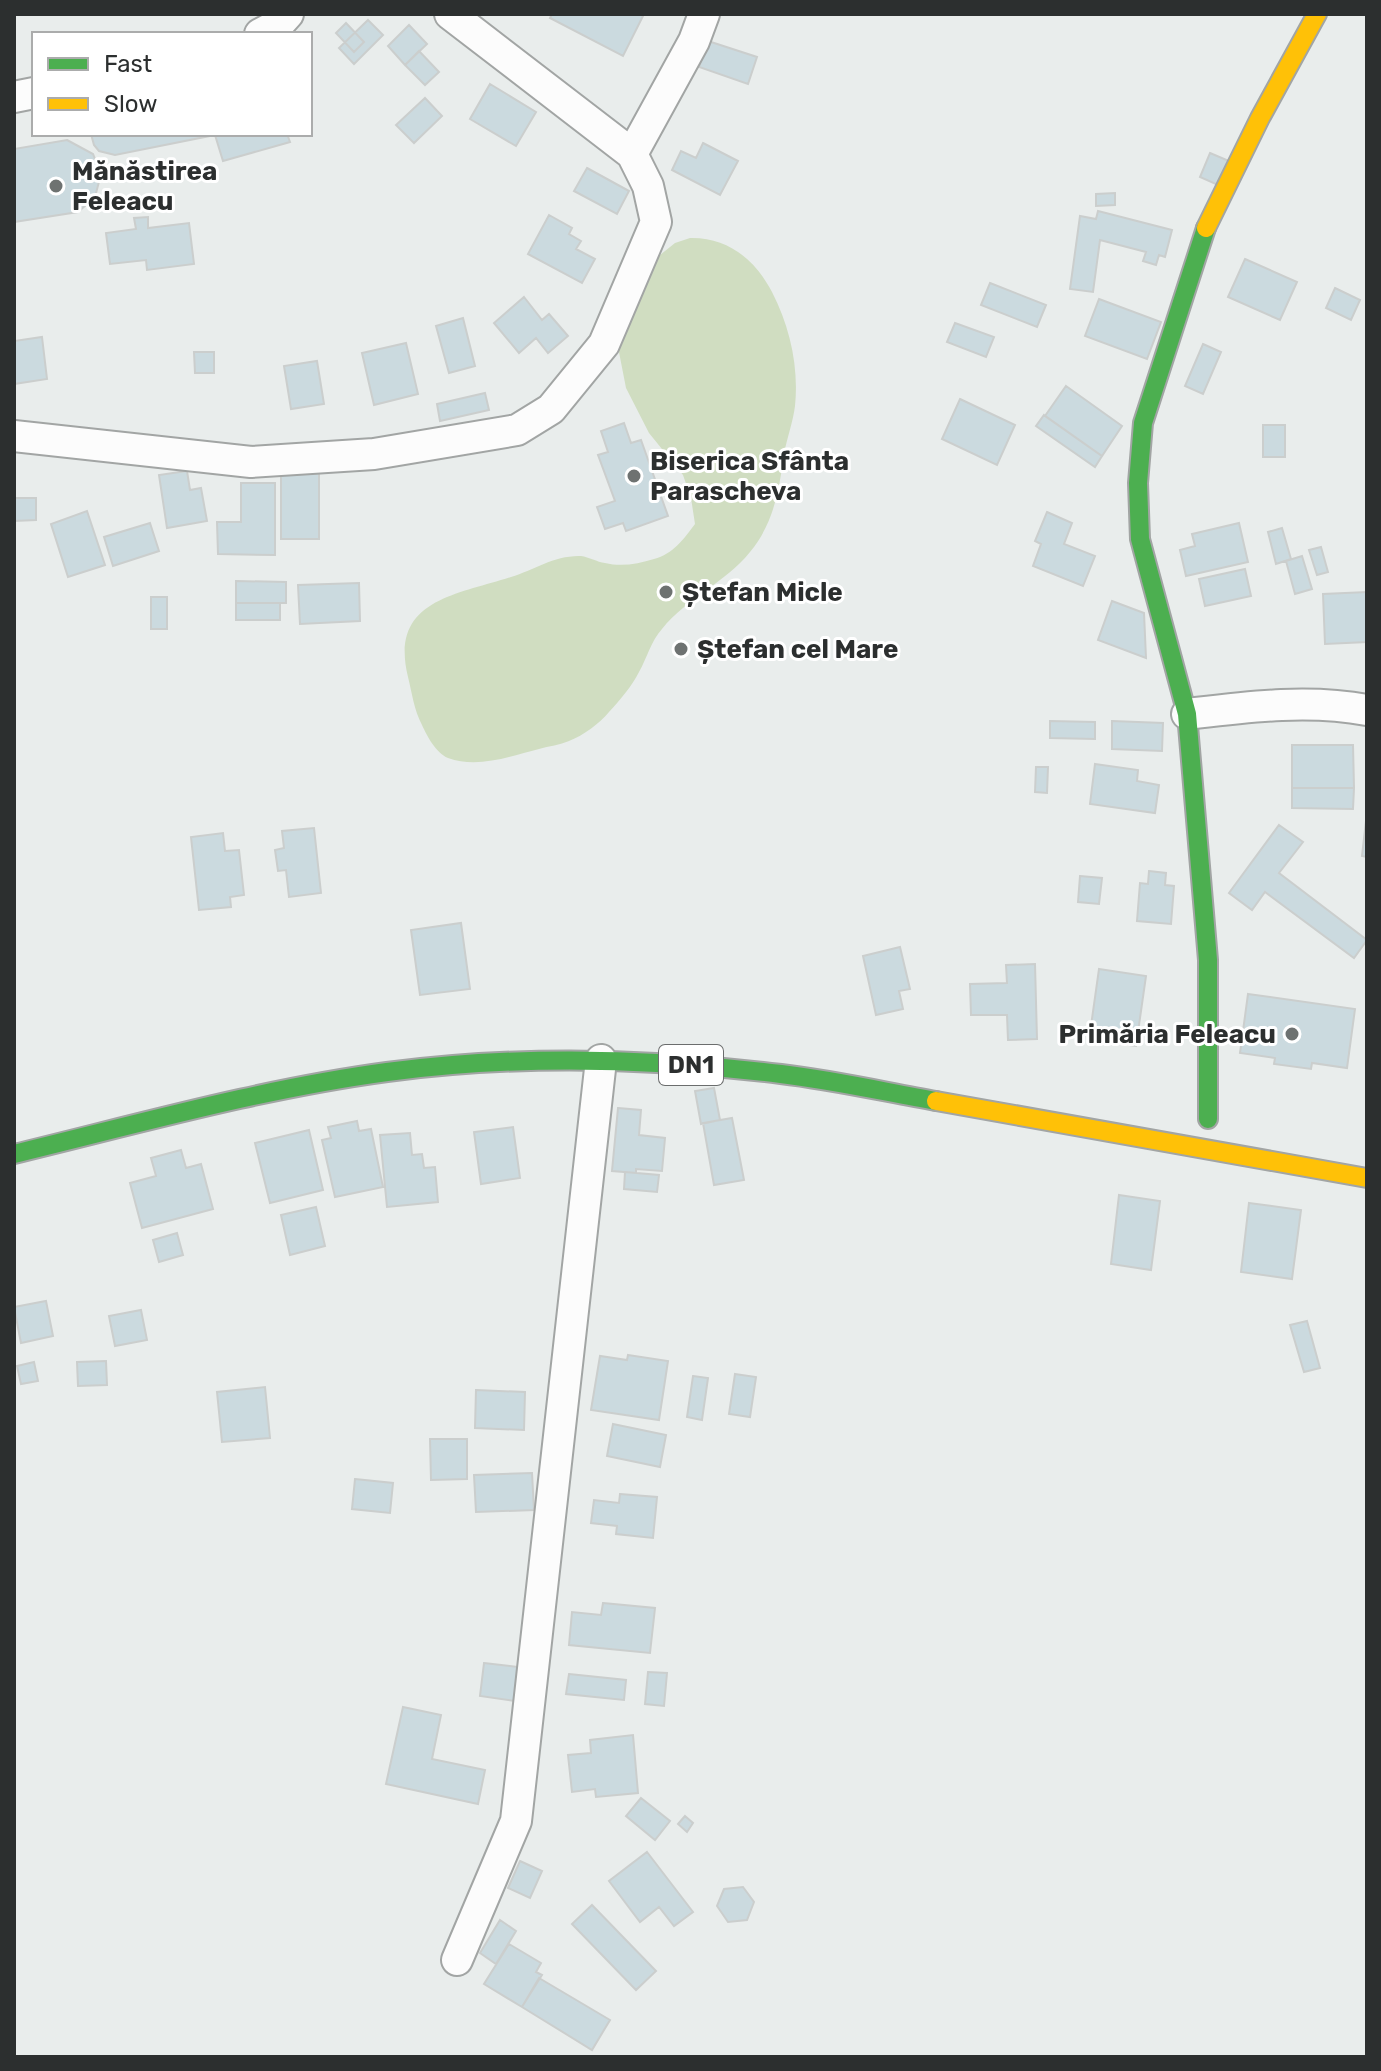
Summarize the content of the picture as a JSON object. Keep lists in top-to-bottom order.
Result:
{
  "streets": {
    "main road": ["DN1"]
  },
  "places": [
    "Mănăstirea Feleacu",
    "Biserica Sfânta Parascheva",
    "Ștefan Micle",
    "Ștefan cel Mare",
    "Primăria Feleacu"
  ],
  "legend": ["Fast", "Slow"]
}
